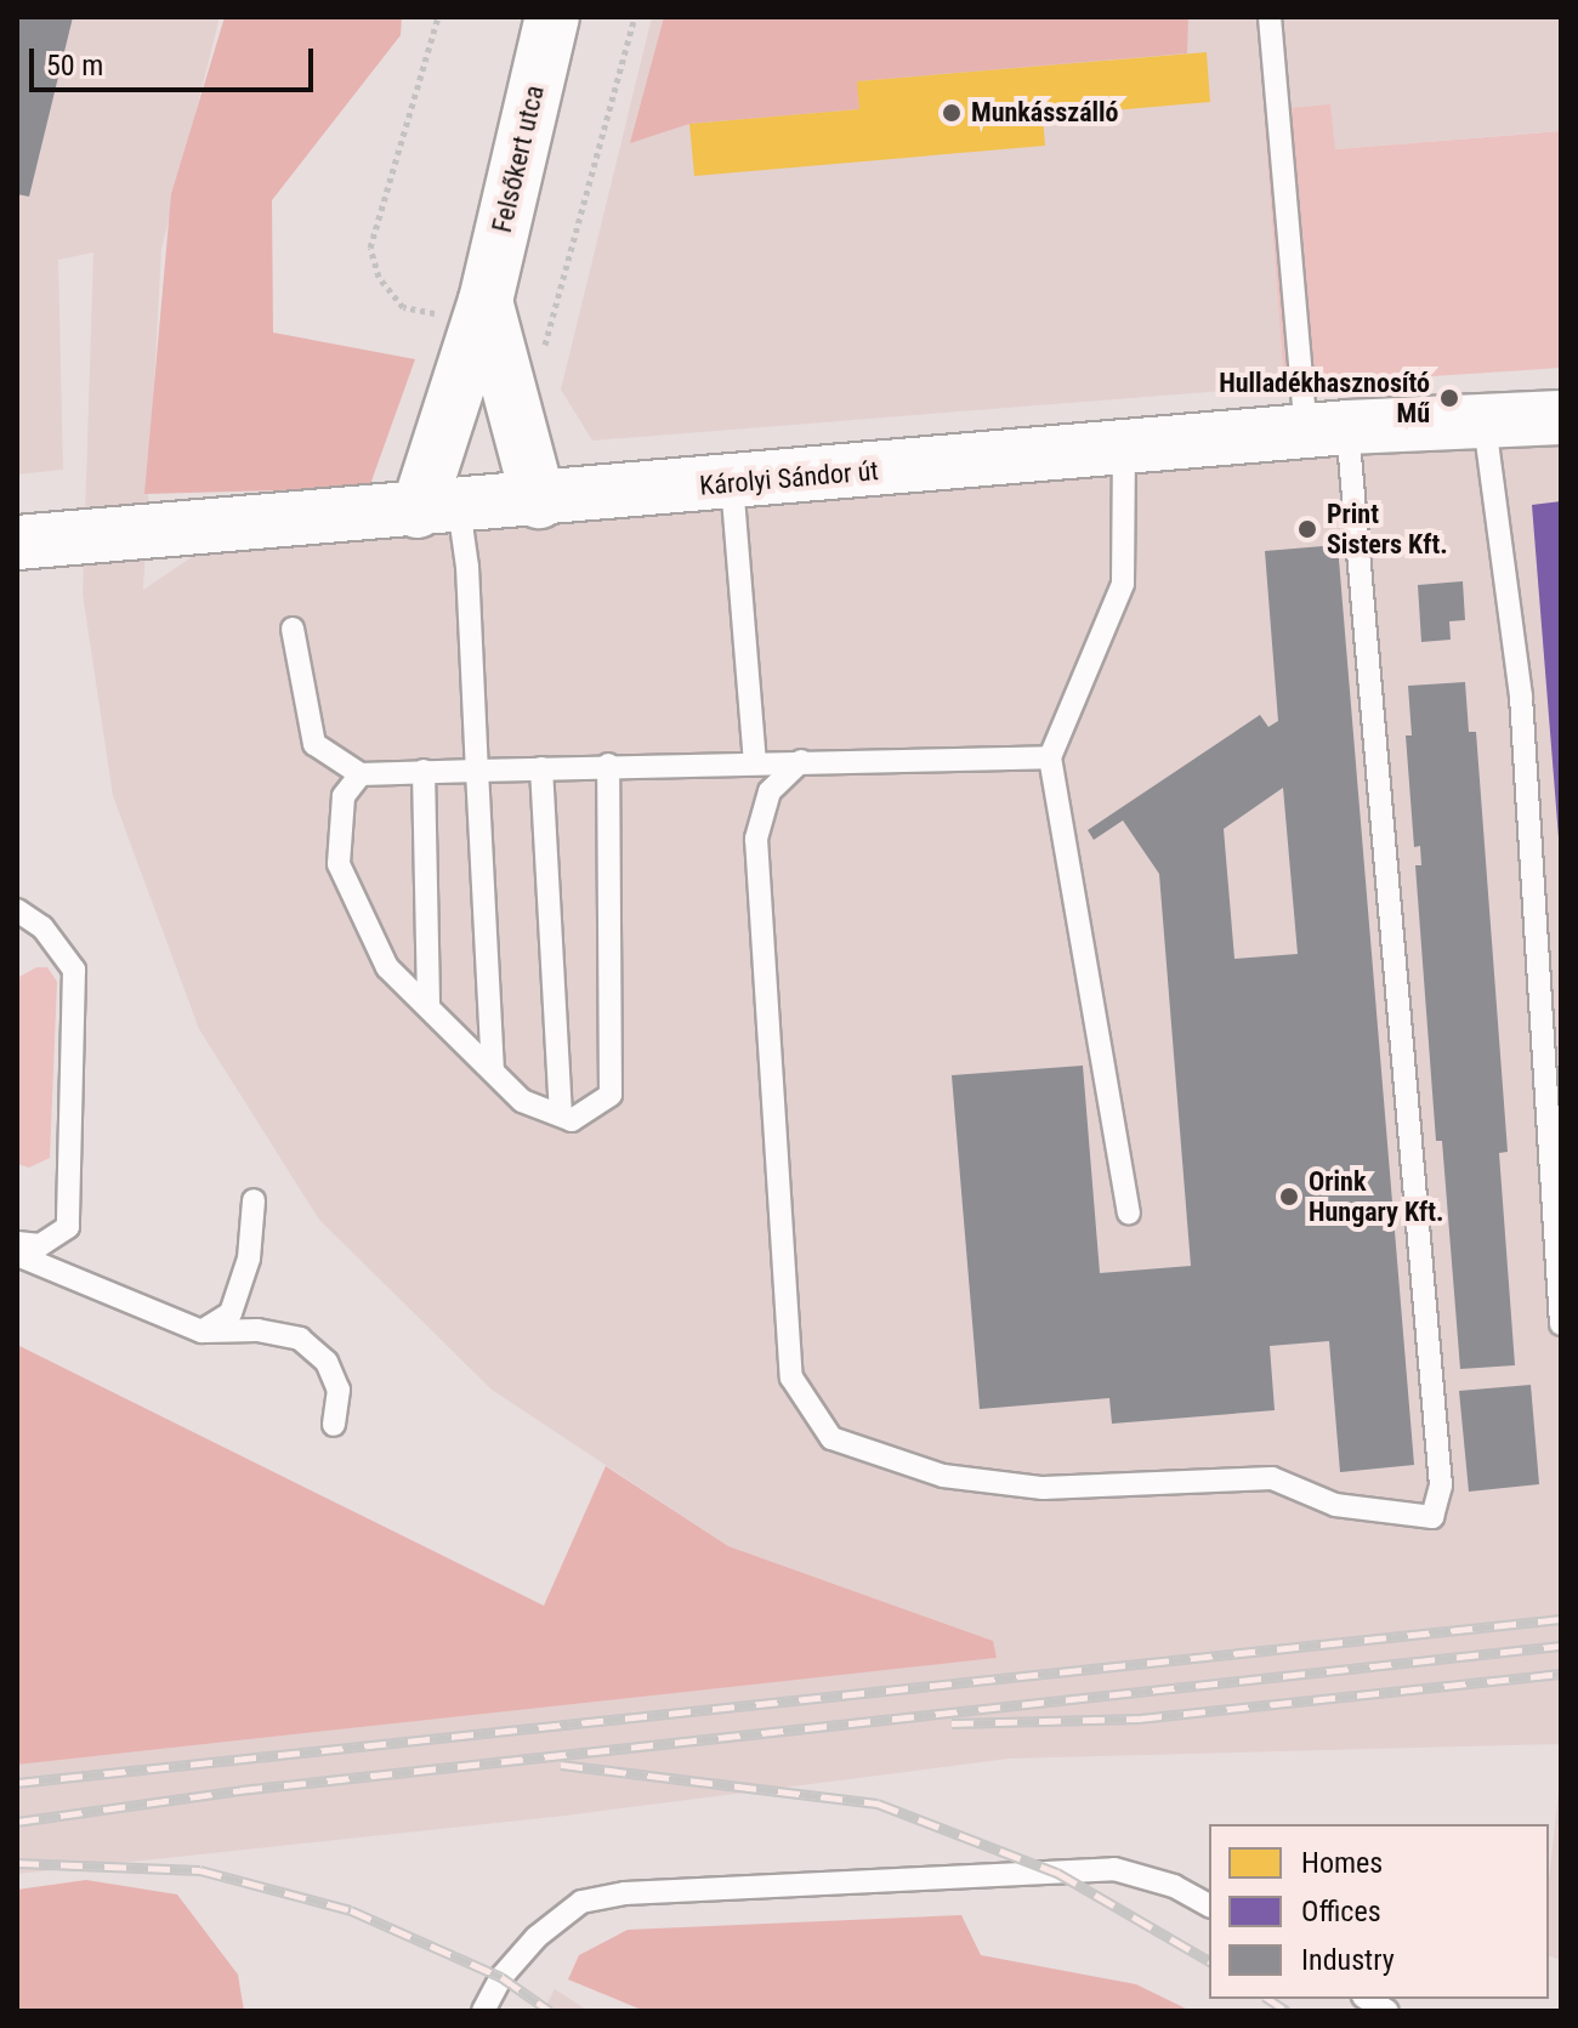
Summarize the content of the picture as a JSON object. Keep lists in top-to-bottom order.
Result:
{
  "streets": {
    "street": ["Felsőkert utca", "Károlyi Sándor út"]
  },
  "crossings": [
    ["Felsőkert utca", "Károlyi Sándor út"]
  ],
  "places": [
    "Munkásszálló",
    "Hulladékhasznosító Mű",
    "Print Sisters Kft.",
    "Orink Hungary Kft."
  ],
  "legend": ["Homes", "Offices", "Industry"],
  "scale_bar": "50 m"
}
